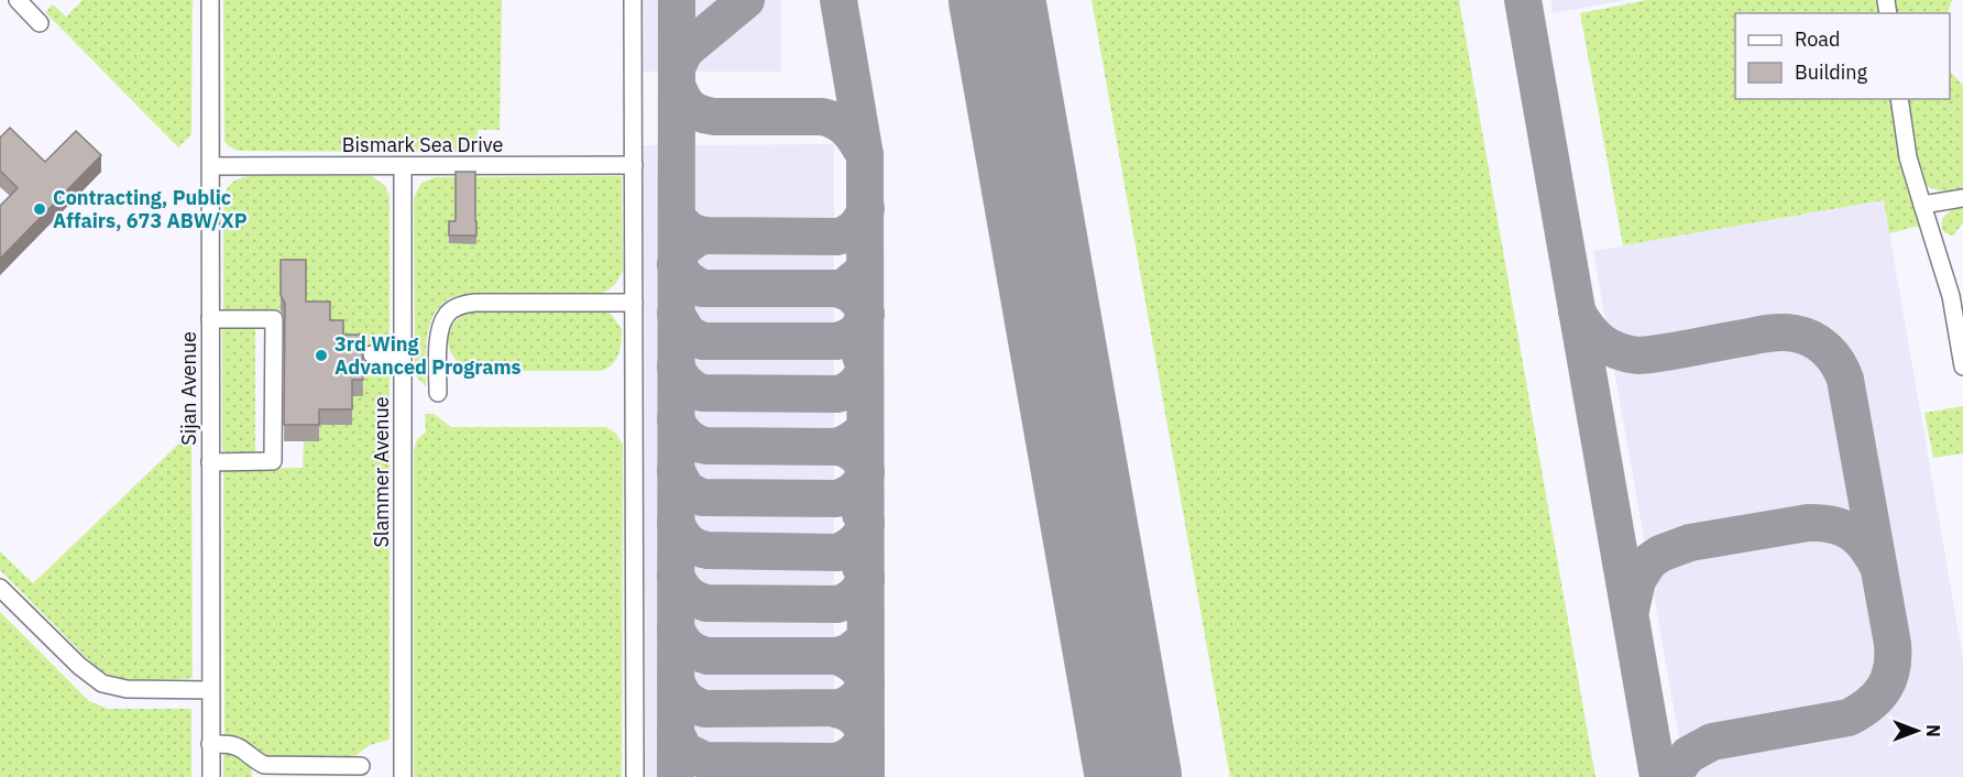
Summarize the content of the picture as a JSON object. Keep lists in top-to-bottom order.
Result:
{
  "streets": {
    "street": ["Bismark Sea Drive", "Sijan Avenue", "Slammer Avenue"]
  },
  "crossings": [
    ["Bismark Sea Drive", "Sijan Avenue"],
    ["Bismark Sea Drive", "Slammer Avenue"]
  ],
  "places": ["Contracting, Public Affairs, 673 ABW/XP", "3rd Wing Advanced Programs"],
  "legend": ["Road", "Building"],
  "north": "right"
}
